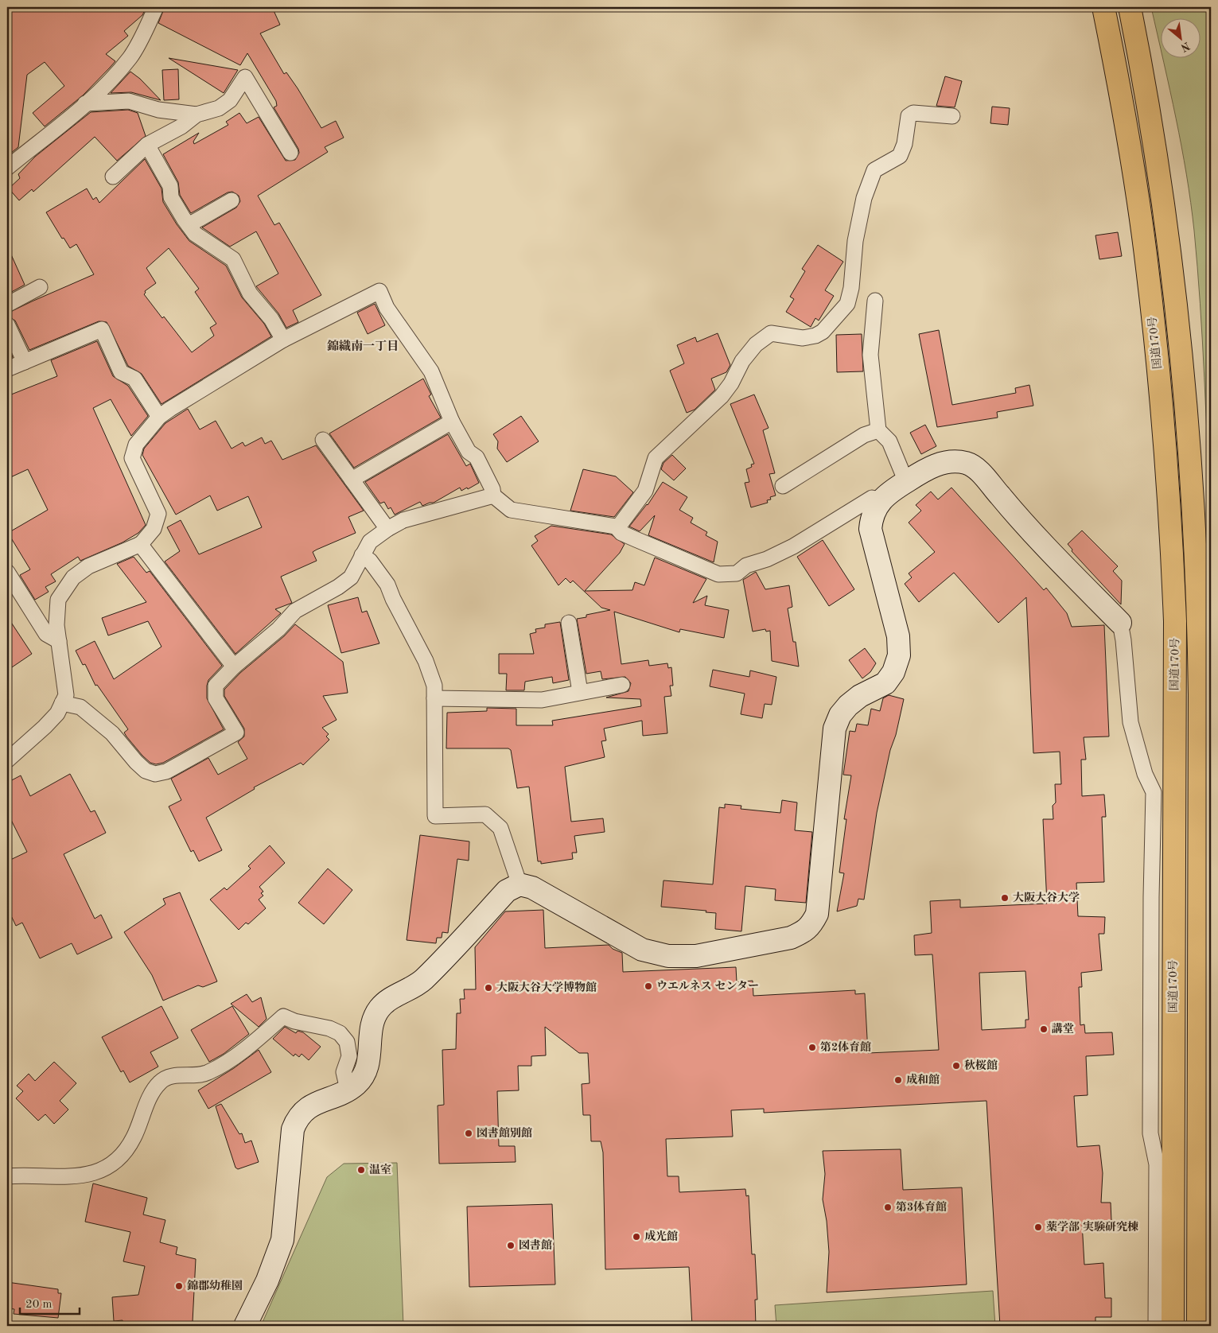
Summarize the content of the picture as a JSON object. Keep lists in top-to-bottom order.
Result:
{
  "streets": {
    "highway": ["国道170号"]
  },
  "districts": ["錦織南一丁目"],
  "places": [
    "大阪大谷大学",
    "ウエルネス センター",
    "大阪大谷大学博物館",
    "講堂",
    "第2体育館",
    "秋桜館",
    "成和館",
    "図書館別館",
    "温室",
    "第3体育館",
    "薬学部 実験研究棟",
    "成光館",
    "図書館",
    "錦郡幼稚園"
  ],
  "scale_bar": "20 m",
  "north": "bottom right"
}
